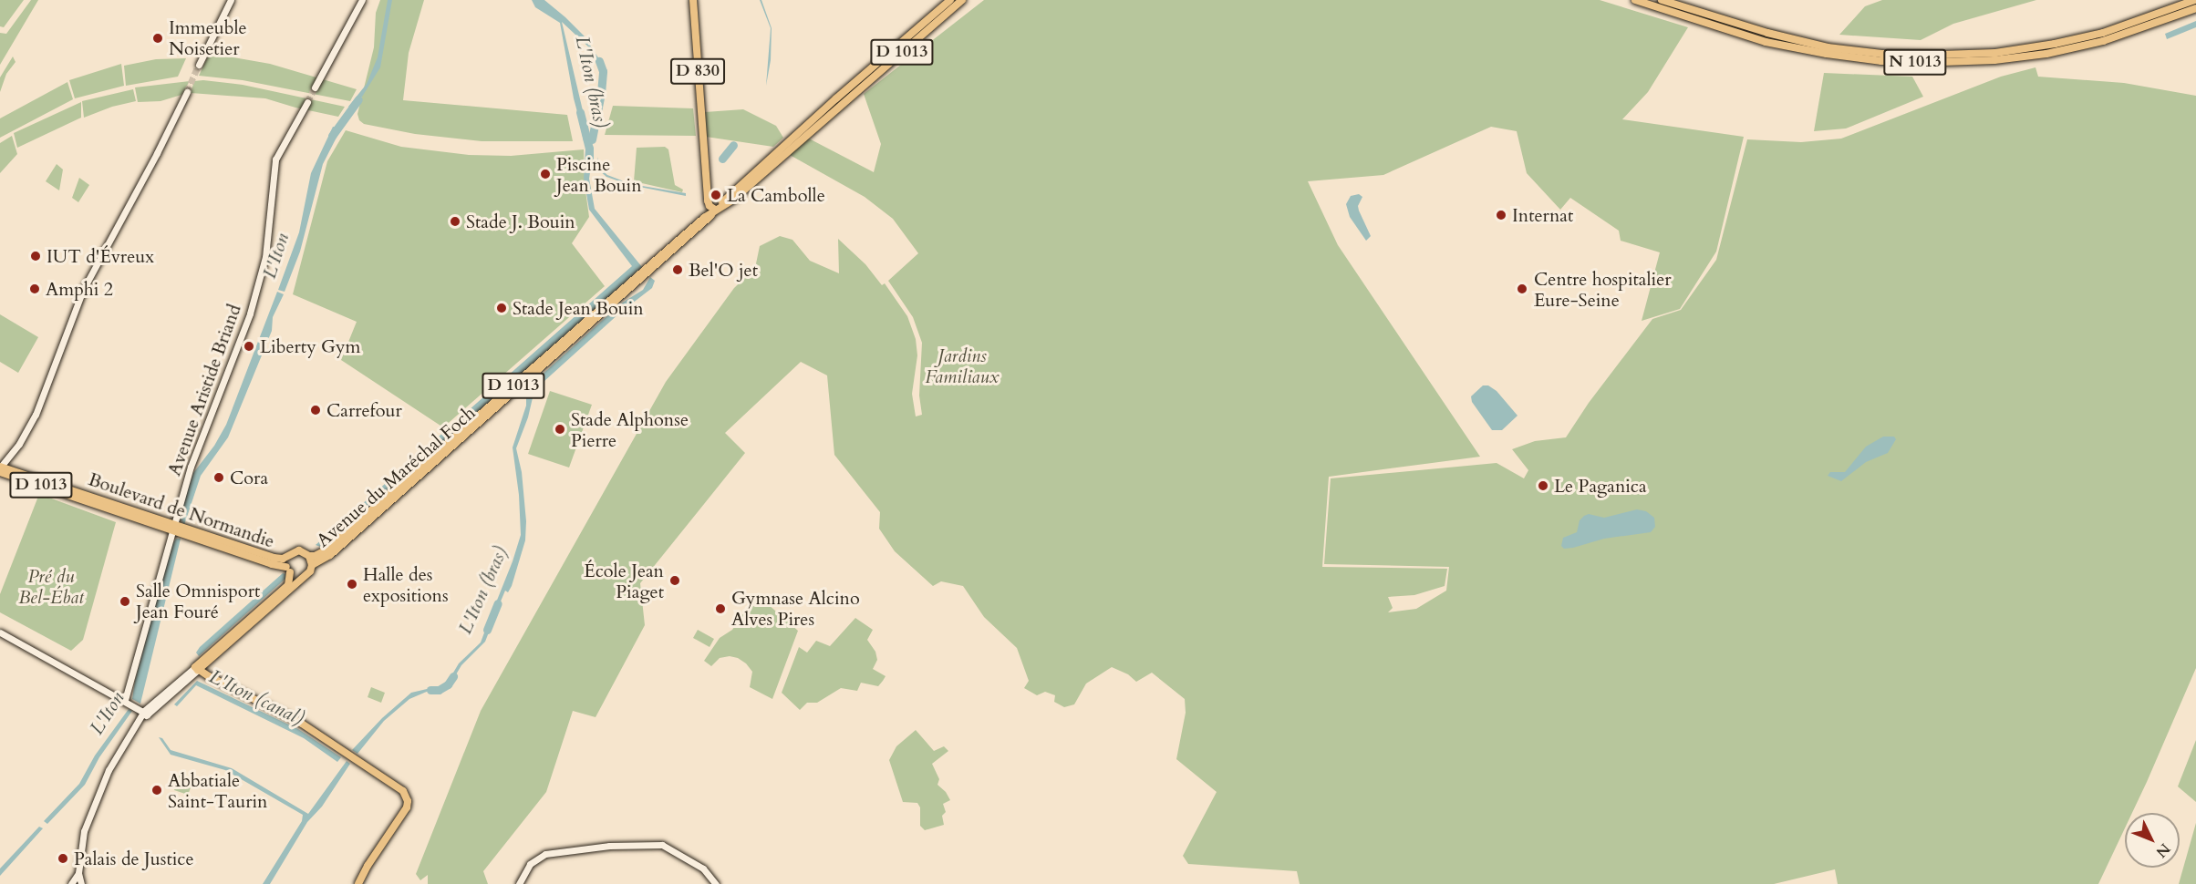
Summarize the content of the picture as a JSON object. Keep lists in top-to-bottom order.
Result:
{
  "streets": {
    "highway": ["N 1013"],
    "main road": [
      "D 1013",
      "D 830",
      "Avenue Aristide Briand",
      "Avenue du Maréchal Foch",
      "Boulevard de Normandie"
    ]
  },
  "crossings": [
    ["D 830", "Avenue du Maréchal Foch"],
    ["Avenue Aristide Briand", "Boulevard de Normandie"],
    ["Avenue du Maréchal Foch", "Boulevard de Normandie"]
  ],
  "water": ["L'Iton (bras)", "L'Iton", "L'Iton (canal)"],
  "parks": ["Jardins Familiaux", "Pré du Bel-Ébat"],
  "places": [
    "Immeuble Noisetier",
    "Piscine Jean Bouin",
    "La Cambolle",
    "Internat",
    "Stade J. Bouin",
    "IUT d'Évreux",
    "Bel'O jet",
    "Amphi 2",
    "Centre hospitalier Eure-Seine",
    "Stade Jean Bouin",
    "Liberty Gym",
    "Carrefour",
    "Stade Alphonse Pierre",
    "Cora",
    "Le Paganica",
    "École Jean Piaget",
    "Halle des expositions",
    "Salle Omnisport Jean Fouré",
    "Gymnase Alcino Alves Pires",
    "Abbatiale Saint-Taurin",
    "Palais de Justice"
  ],
  "north": "bottom right"
}
